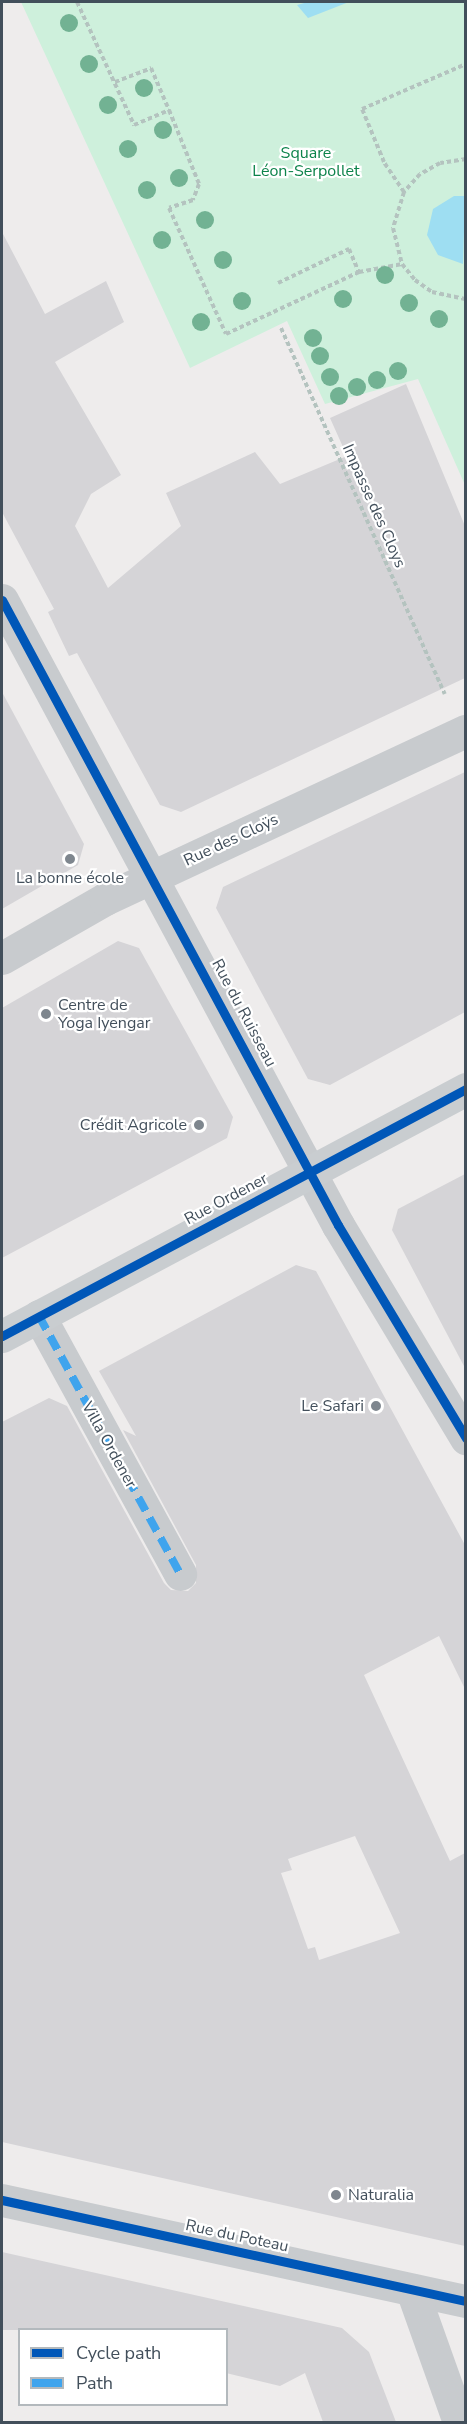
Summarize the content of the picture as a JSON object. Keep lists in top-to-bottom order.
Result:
{
  "streets": {
    "main road": ["Rue Ordener"],
    "street": [
      "Rue des Cloÿs",
      "Rue du Ruisseau",
      "Villa Ordener",
      "Rue du Poteau"
    ],
    "path": ["Impasse des Cloys"]
  },
  "crossings": [
    ["Rue des Cloÿs", "Rue du Ruisseau"],
    ["Rue du Ruisseau", "Rue Ordener"],
    ["Rue Ordener", "Villa Ordener"]
  ],
  "parks": ["Square Léon-Serpollet"],
  "places": [
    "La bonne école",
    "Centre de Yoga Iyengar",
    "Crédit Agricole",
    "Le Safari",
    "Naturalia"
  ],
  "legend": ["Cycle path", "Path"]
}
